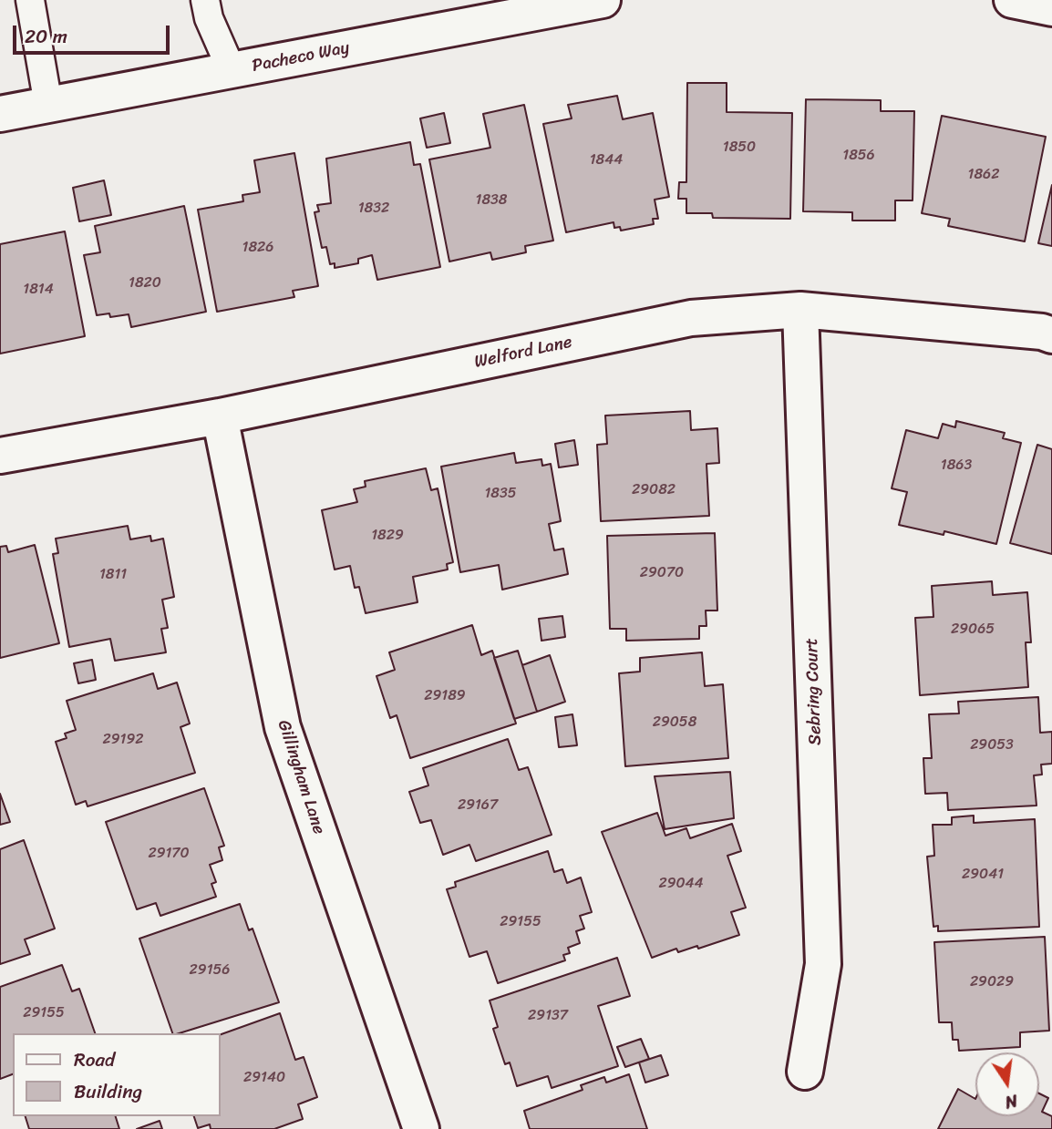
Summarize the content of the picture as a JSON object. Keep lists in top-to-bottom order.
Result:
{
  "streets": {
    "street": [
      "Pacheco Way",
      "Welford Lane",
      "Sebring Court",
      "Gillingham Lane"
    ]
  },
  "crossings": [
    ["Welford Lane", "Sebring Court"],
    ["Welford Lane", "Gillingham Lane"]
  ],
  "house_numbers": [
    "1850",
    "1856",
    "1844",
    "1862",
    "1838",
    "1832",
    "1826",
    "1820",
    "1814",
    "1863",
    "29082",
    "1835",
    "1829",
    "29070",
    "1811",
    "29065",
    "29189",
    "29058",
    "29192",
    "29053",
    "29167",
    "29170",
    "29041",
    "29044",
    "29155",
    "29156",
    "29029",
    "29155",
    "29137",
    "29140"
  ],
  "legend": ["Road", "Building"],
  "scale_bar": "20 m",
  "north": "bottom"
}
